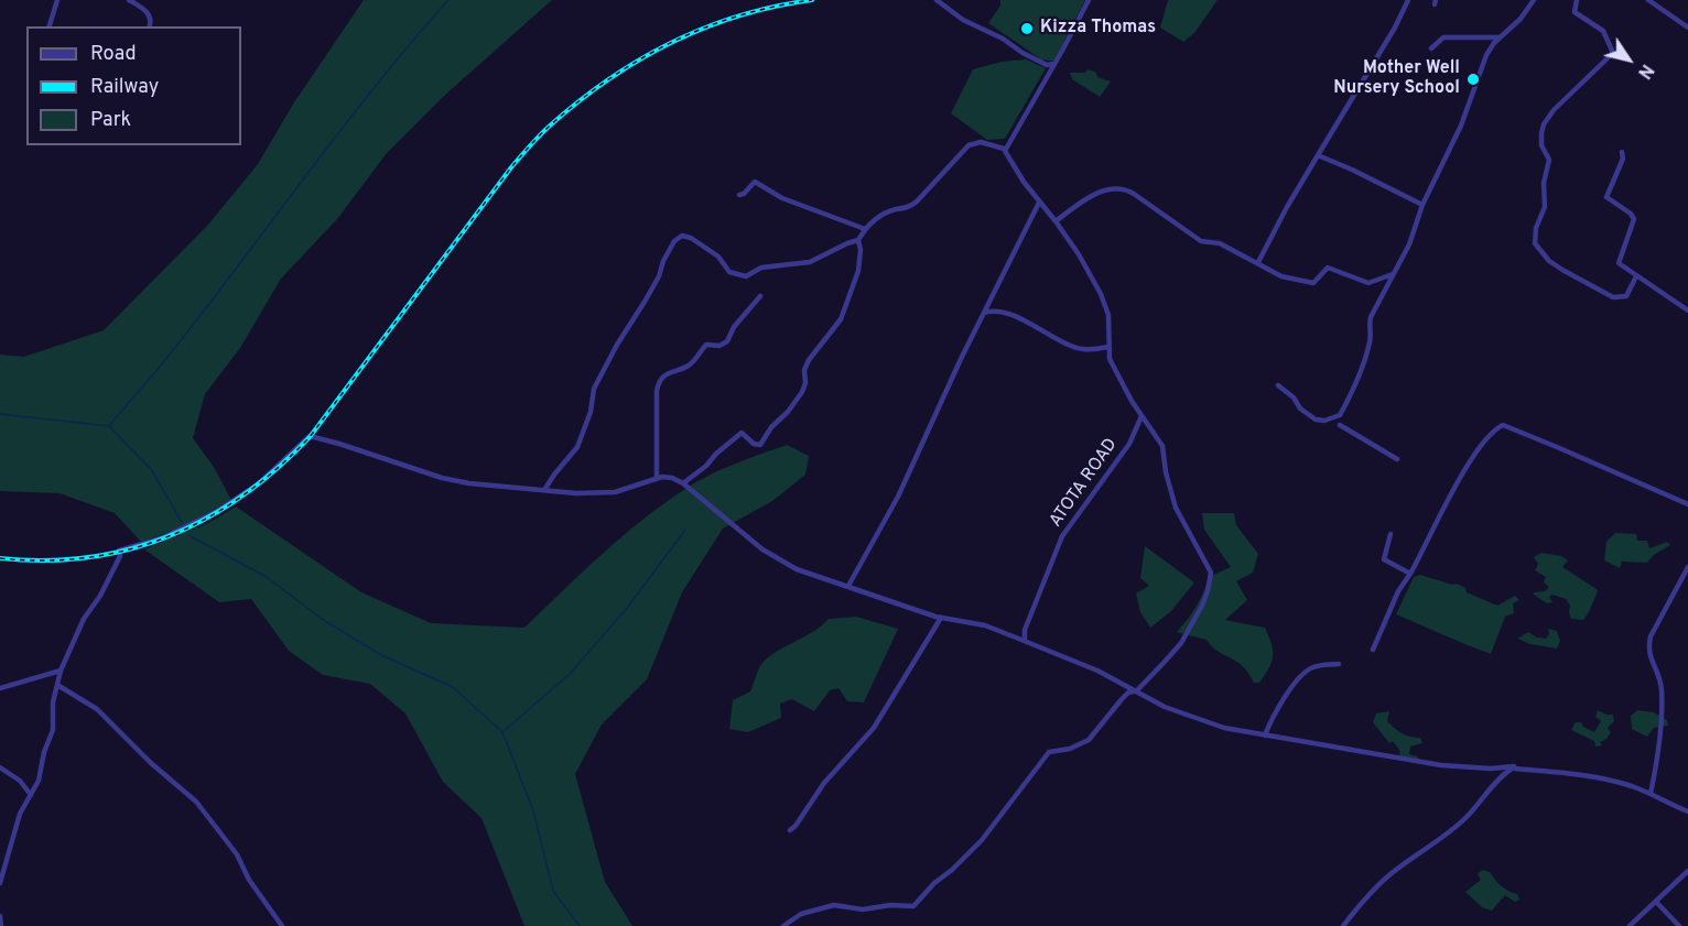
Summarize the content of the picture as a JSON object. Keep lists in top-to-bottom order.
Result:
{
  "streets": {
    "street": ["ATOTA ROAD"]
  },
  "places": ["Kizza Thomas", "Mother Well Nursery School"],
  "legend": ["Road", "Railway", "Park"],
  "north": "bottom right"
}
